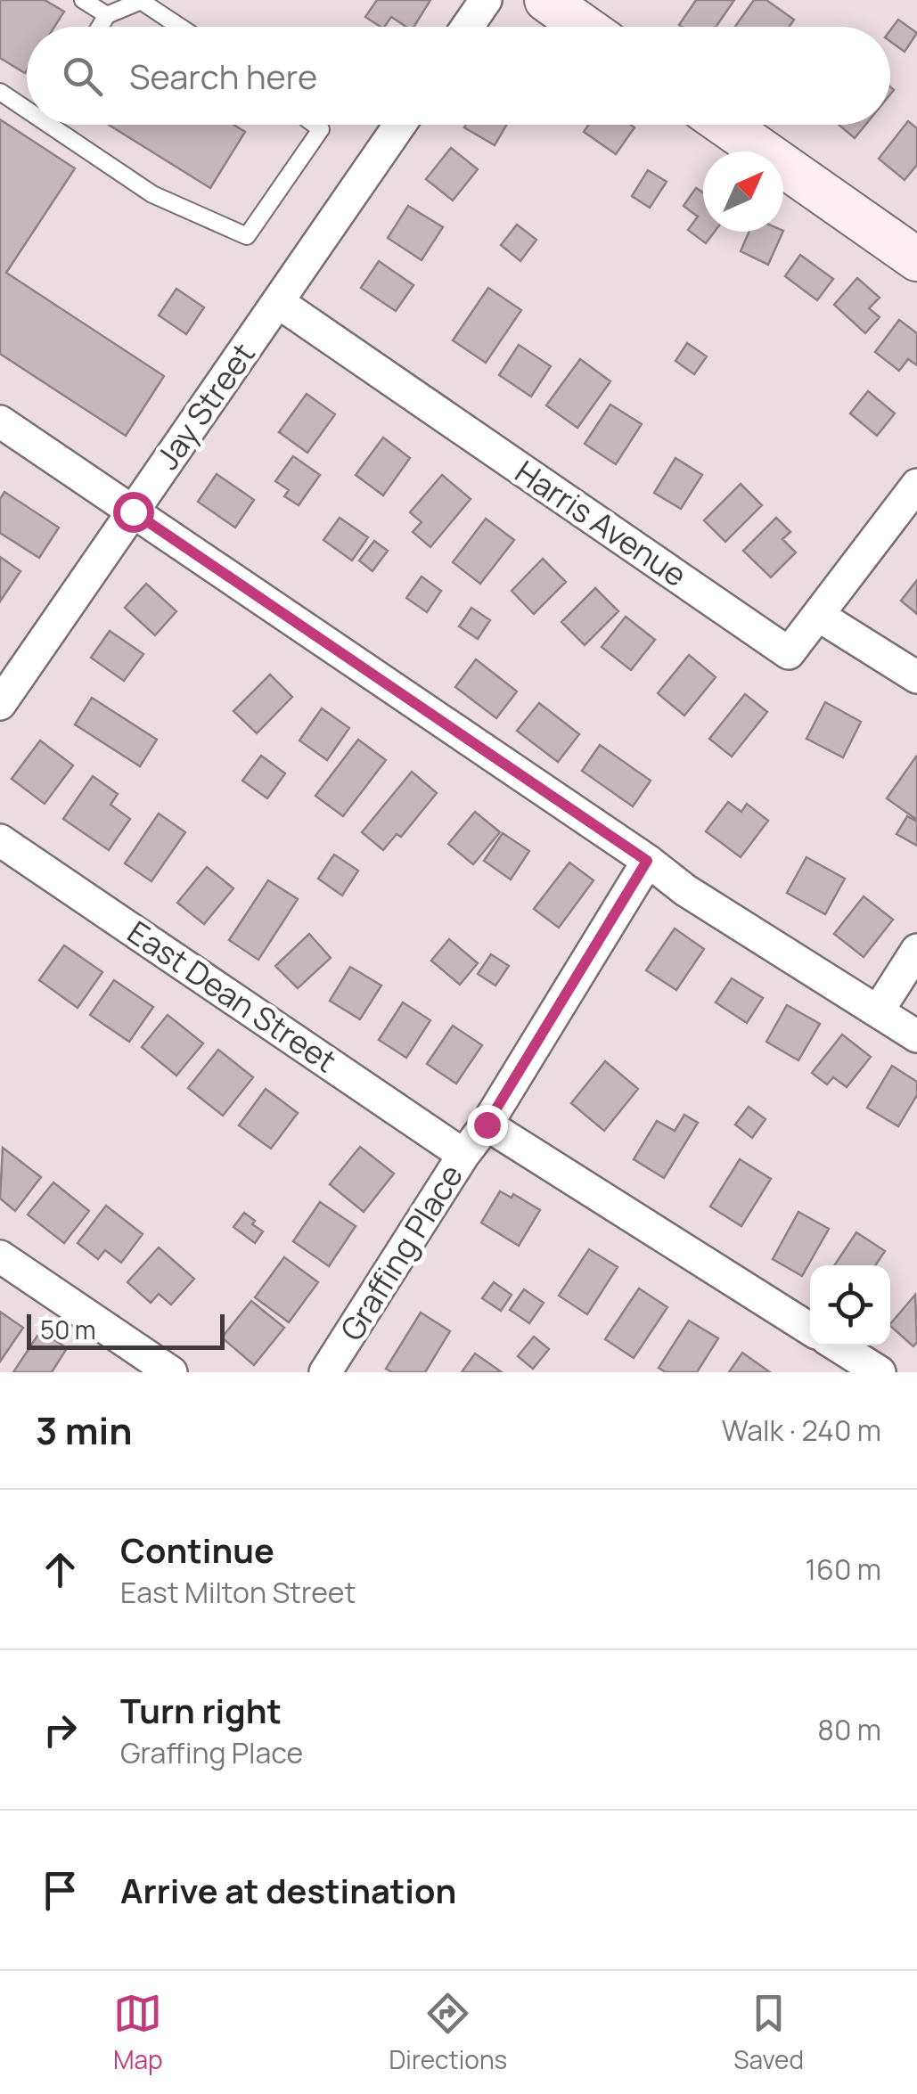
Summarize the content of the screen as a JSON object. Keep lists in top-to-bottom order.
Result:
{
  "streets": {
    "street": [
      "Jay Street",
      "Harris Avenue",
      "East Dean Street",
      "Graffing Place"
    ]
  },
  "crossings": [
    ["Jay Street", "Harris Avenue"],
    ["East Dean Street", "Graffing Place"]
  ],
  "scale_bar": "50 m",
  "north": "top right",
  "page": {
    "search": "Search here",
    "scale": "50 m",
    "heading": ["3 min", "Walk · 240 m"],
    "list": [
      ["Continue", "East Milton Street", "160 m"],
      ["Turn right", "Graffing Place", "80 m"],
      "Arrive at destination"
    ],
    "nav": ["Map", "Directions", "Saved"]
  }
}
